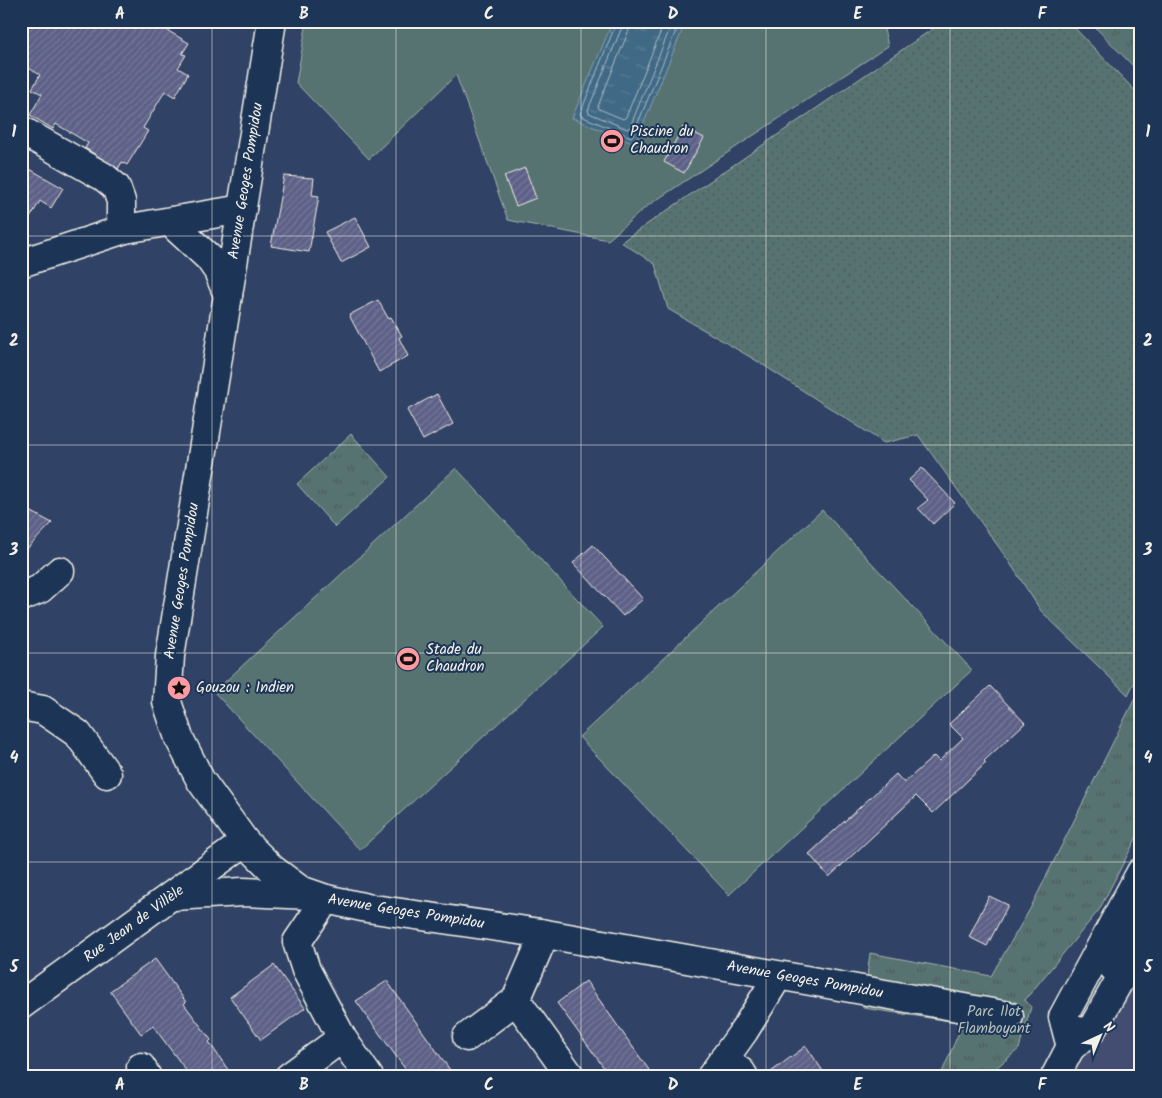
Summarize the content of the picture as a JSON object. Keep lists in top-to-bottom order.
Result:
{
  "streets": {
    "main road": ["Avenue Geoges Pompidou", "Rue Jean de Villèle"]
  },
  "crossings": [
    ["Avenue Geoges Pompidou", "Rue Jean de Villèle"]
  ],
  "parks": ["Parc Ilot Flamboyant"],
  "places": {
    "sports": ["Piscine du Chaudron", "Stade du Chaudron"],
    "place": ["Gouzou : Indien"]
  },
  "north": "top right",
  "grid": {
    "columns": [
      "A",
      "B",
      "C",
      "D",
      "E",
      "F"
    ],
    "rows": [
      "1",
      "2",
      "3",
      "4",
      "5"
    ]
  }
}
